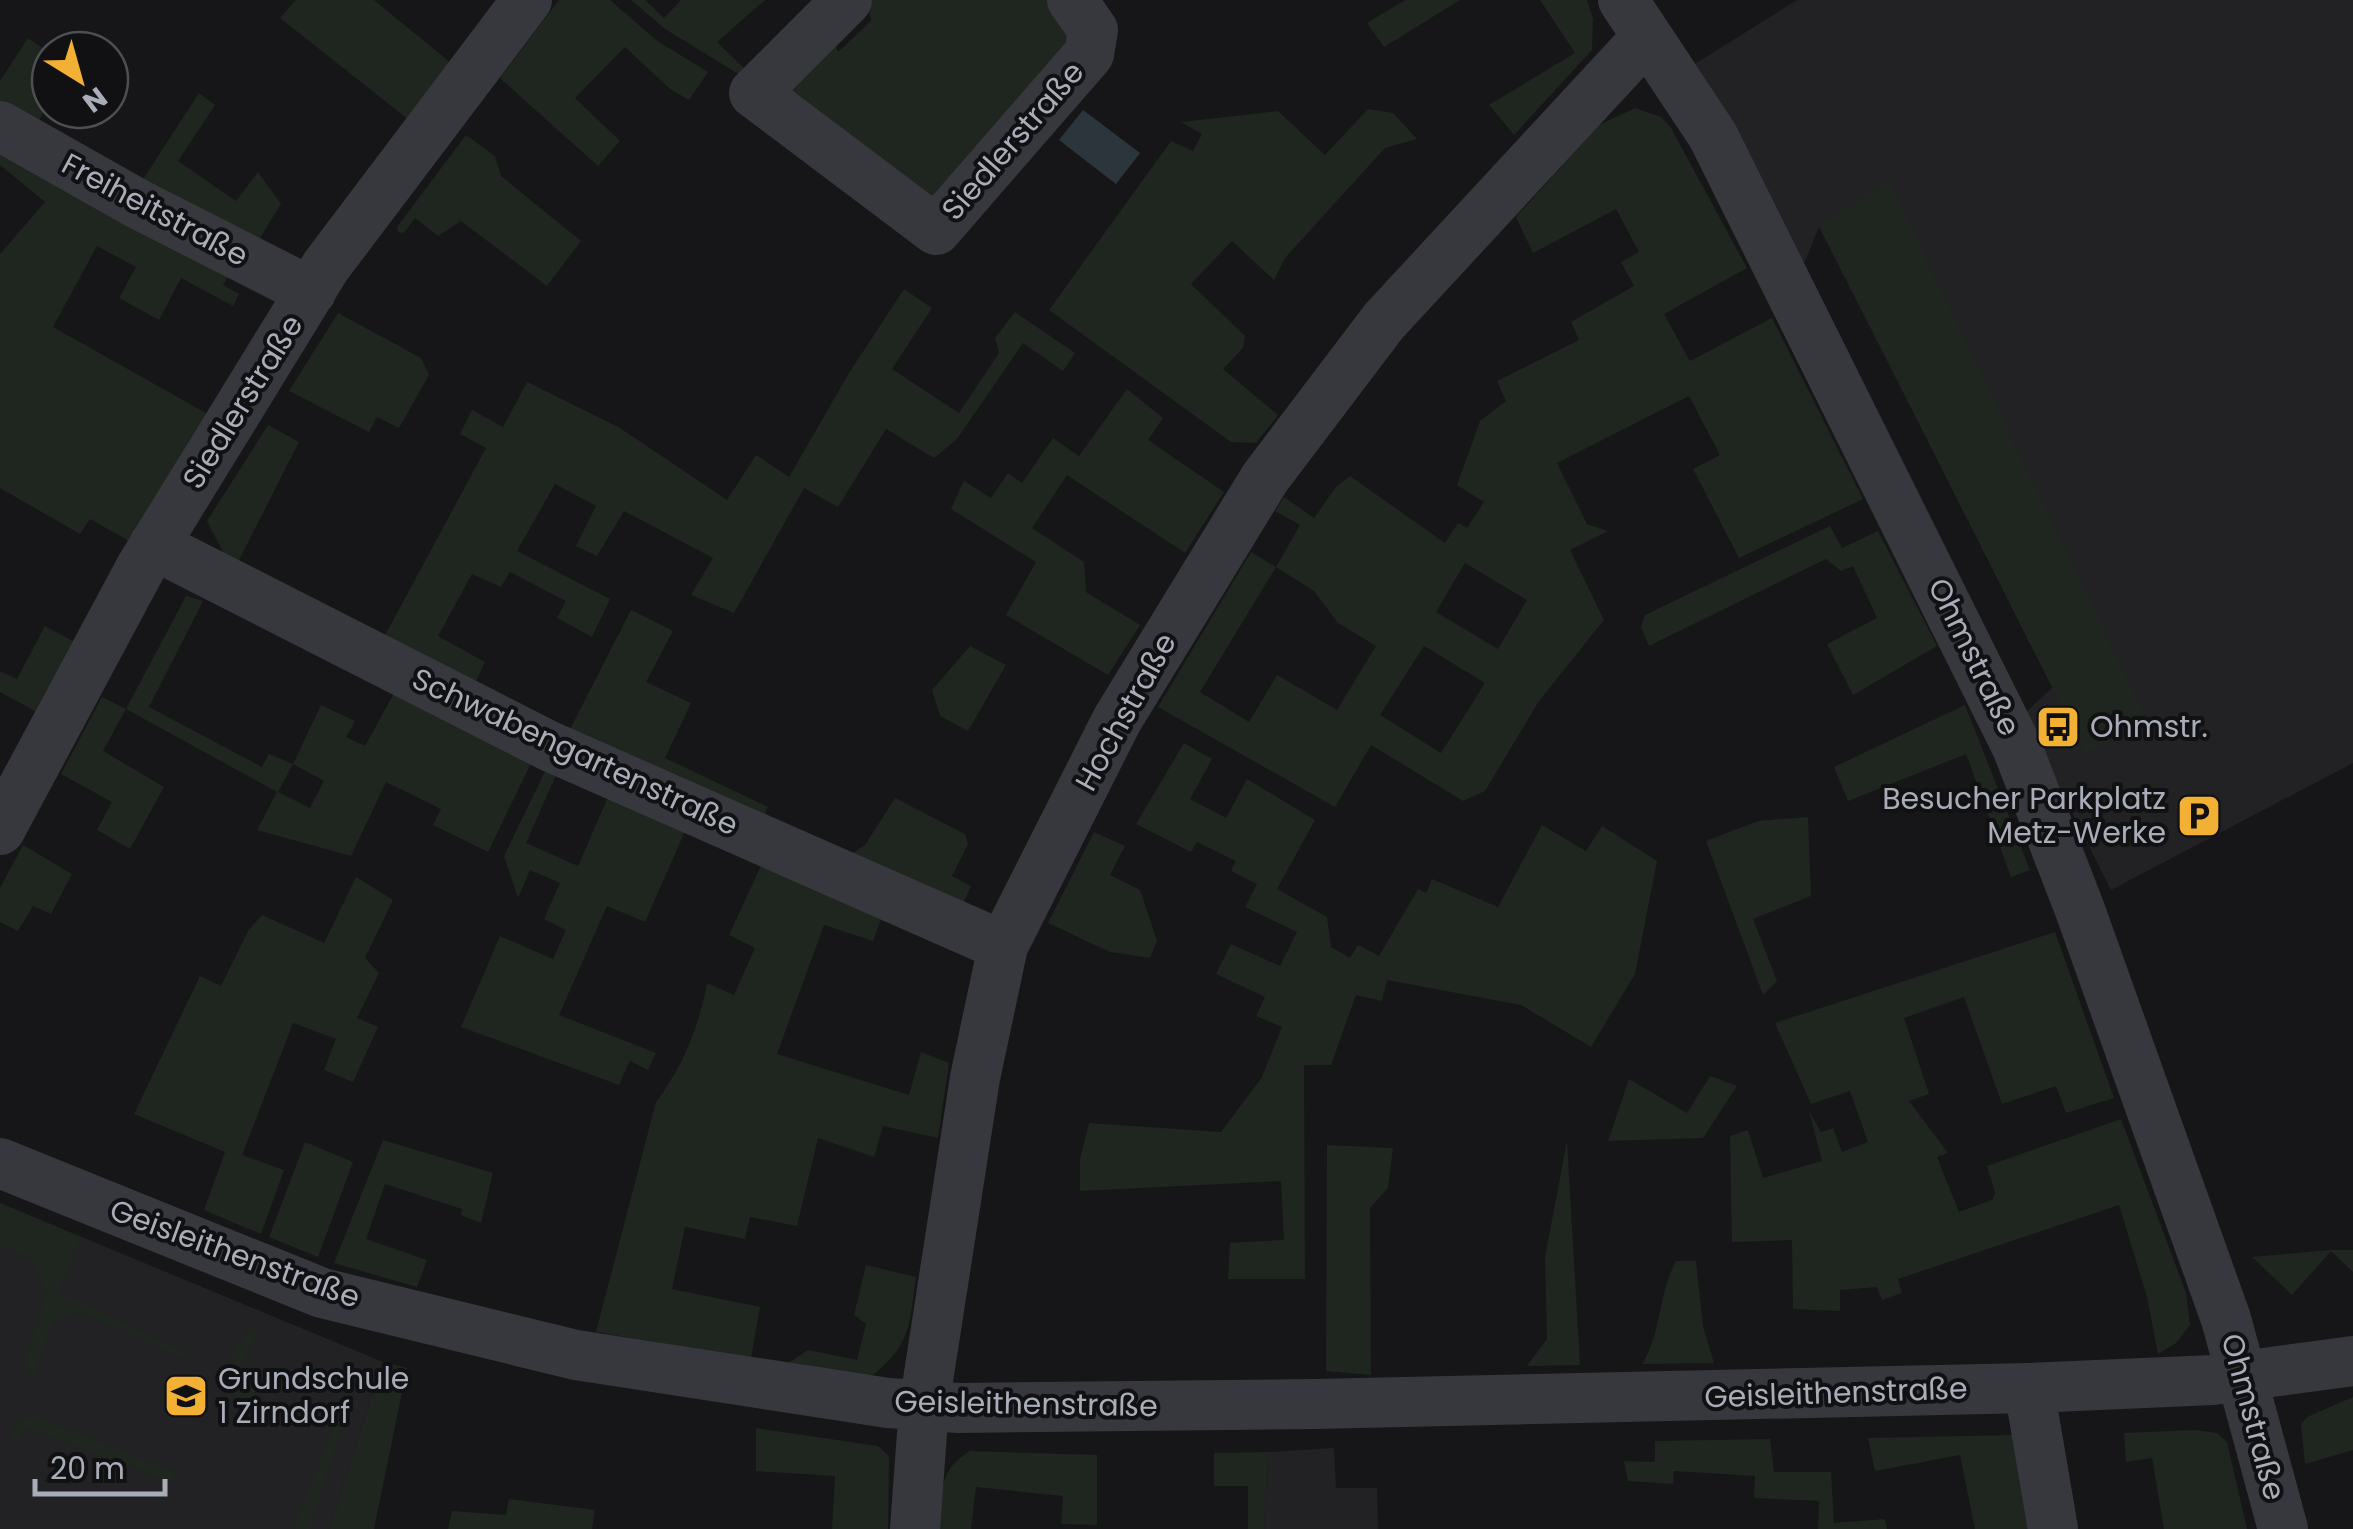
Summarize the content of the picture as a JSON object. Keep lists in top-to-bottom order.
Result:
{
  "streets": {
    "street": [
      "Siedlerstraße",
      "Freiheitstraße",
      "Ohmstraße",
      "Hochstraße",
      "Schwabengartenstraße",
      "Geisleithenstraße"
    ]
  },
  "crossings": [
    ["Siedlerstraße", "Freiheitstraße"],
    ["Siedlerstraße", "Schwabengartenstraße"],
    ["Ohmstraße", "Hochstraße"],
    ["Ohmstraße", "Geisleithenstraße"],
    ["Hochstraße", "Schwabengartenstraße"],
    ["Hochstraße", "Geisleithenstraße"]
  ],
  "places": {
    "bus stop": ["Ohmstr."],
    "parking": ["Besucher Parkplatz Metz-Werke"],
    "school or university": ["Grundschule 1 Zirndorf"]
  },
  "scale_bar": "20 m",
  "north": "bottom right"
}
